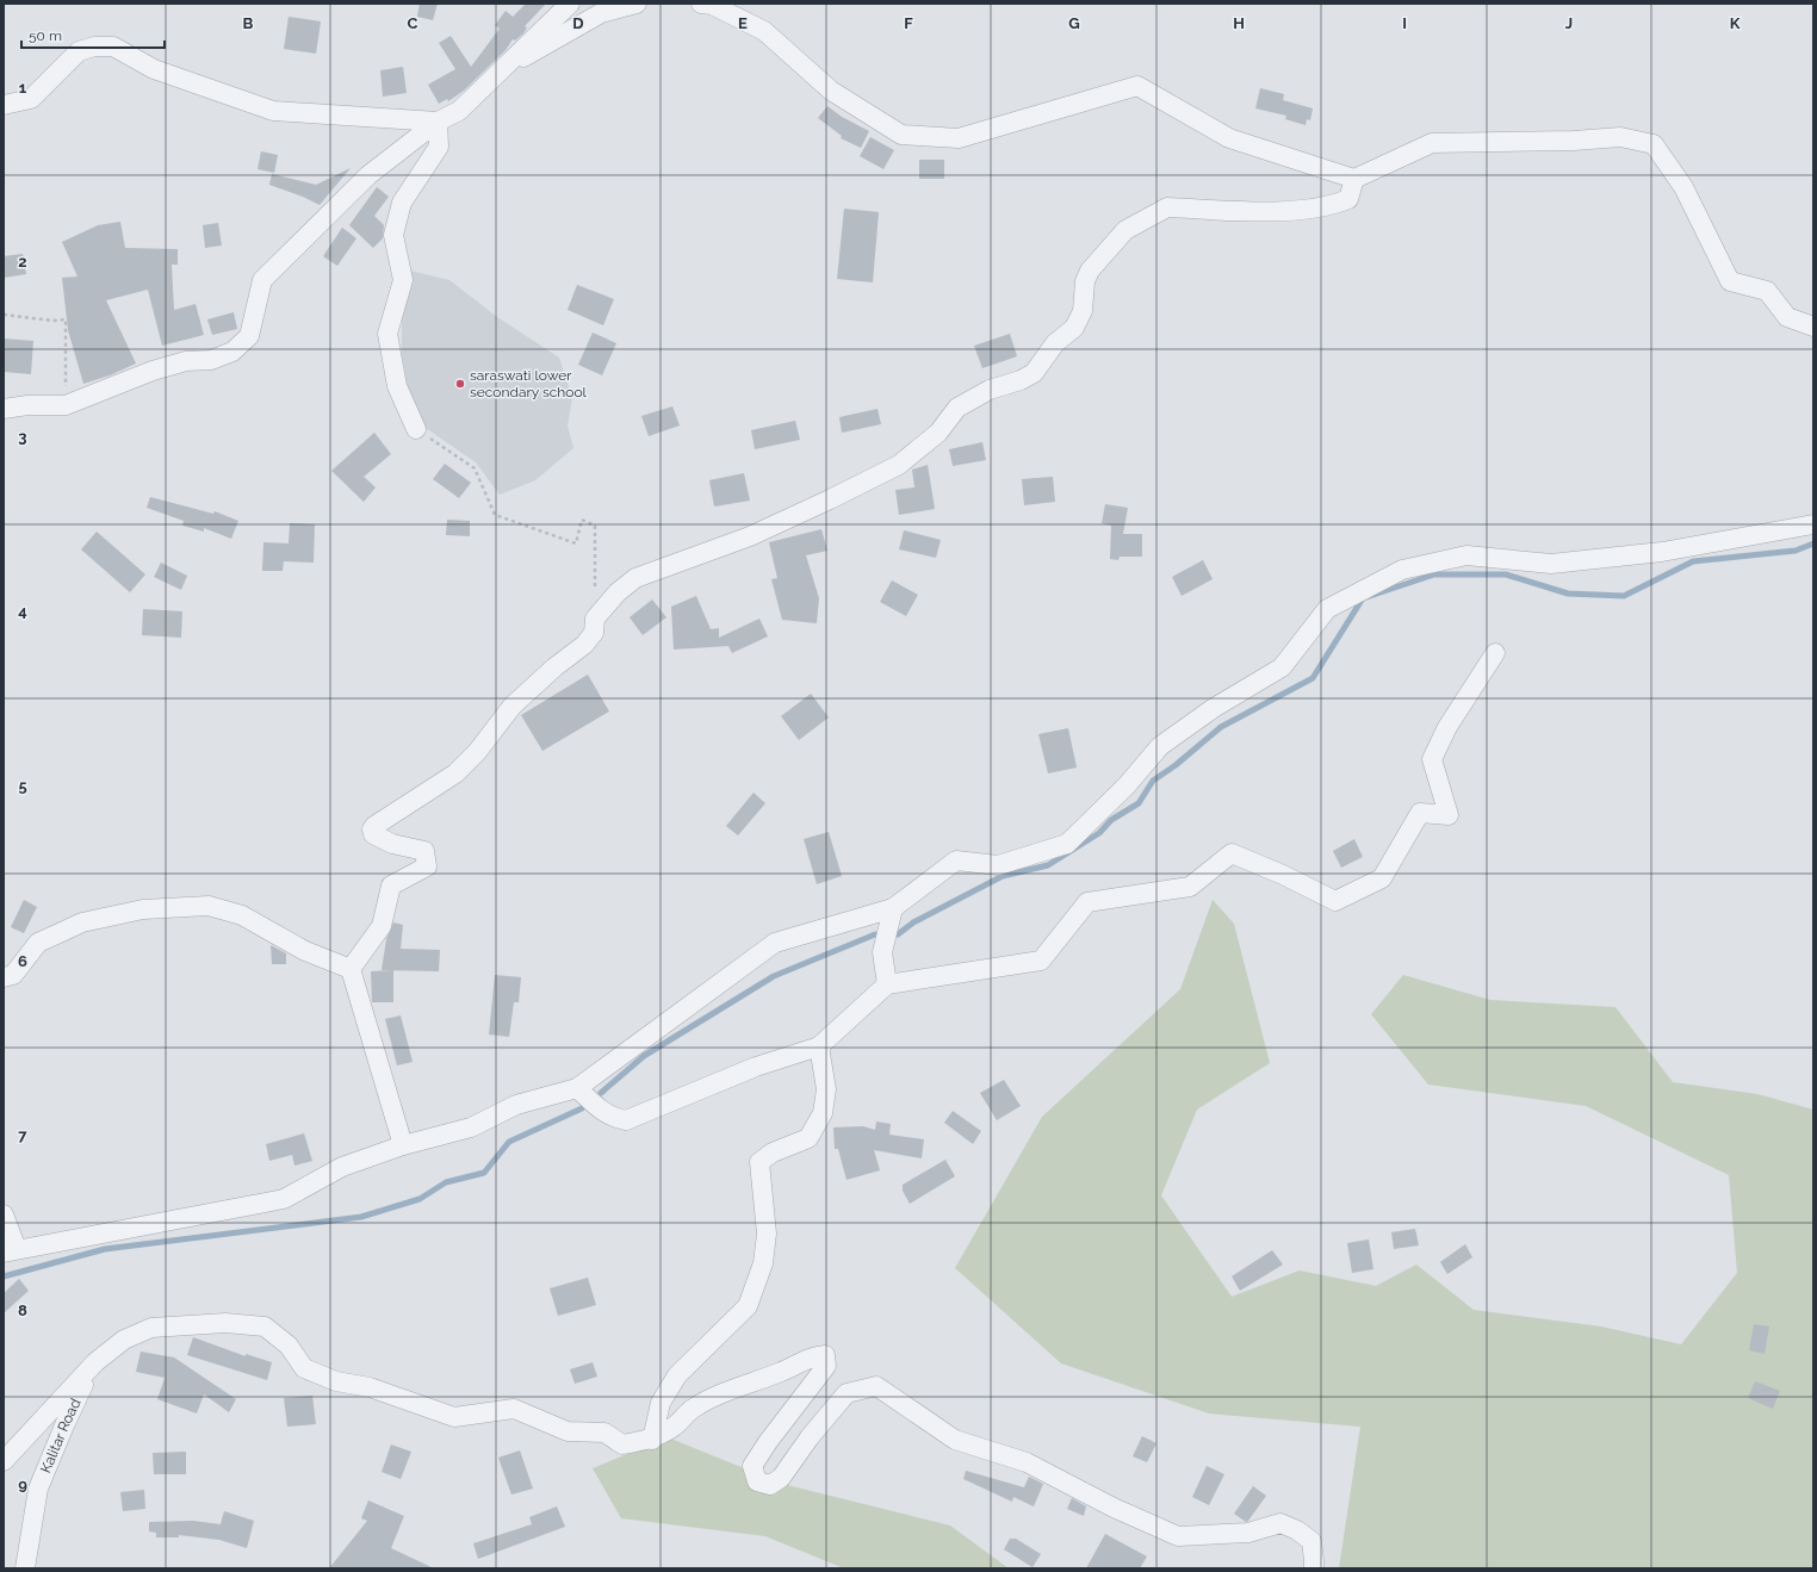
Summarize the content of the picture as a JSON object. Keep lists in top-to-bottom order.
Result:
{
  "streets": {
    "street": ["Kalitar Road"]
  },
  "places": ["saraswati lower secondary school"],
  "scale_bar": "50 m",
  "grid": {
    "columns": [
      "B",
      "C",
      "D",
      "E",
      "F",
      "G",
      "H",
      "I",
      "J",
      "K"
    ],
    "rows": [
      "1",
      "2",
      "3",
      "4",
      "5",
      "6",
      "7",
      "8",
      "9"
    ]
  }
}
